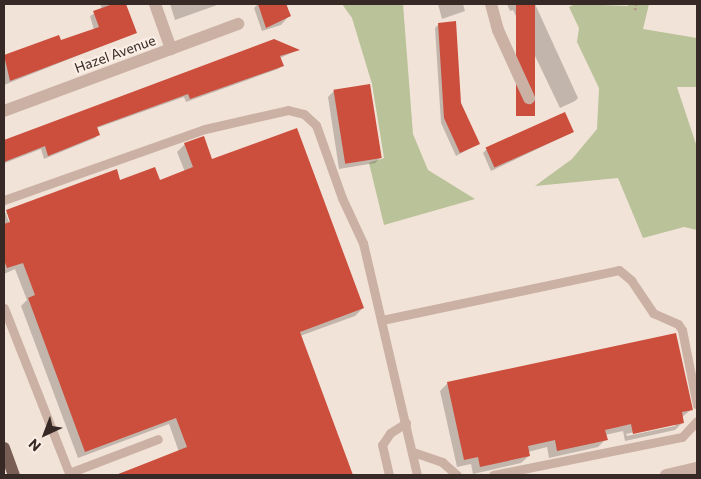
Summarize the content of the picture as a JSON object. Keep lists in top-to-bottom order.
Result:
{
  "streets": {
    "street": ["Hazel Avenue"]
  },
  "north": "bottom left"
}
